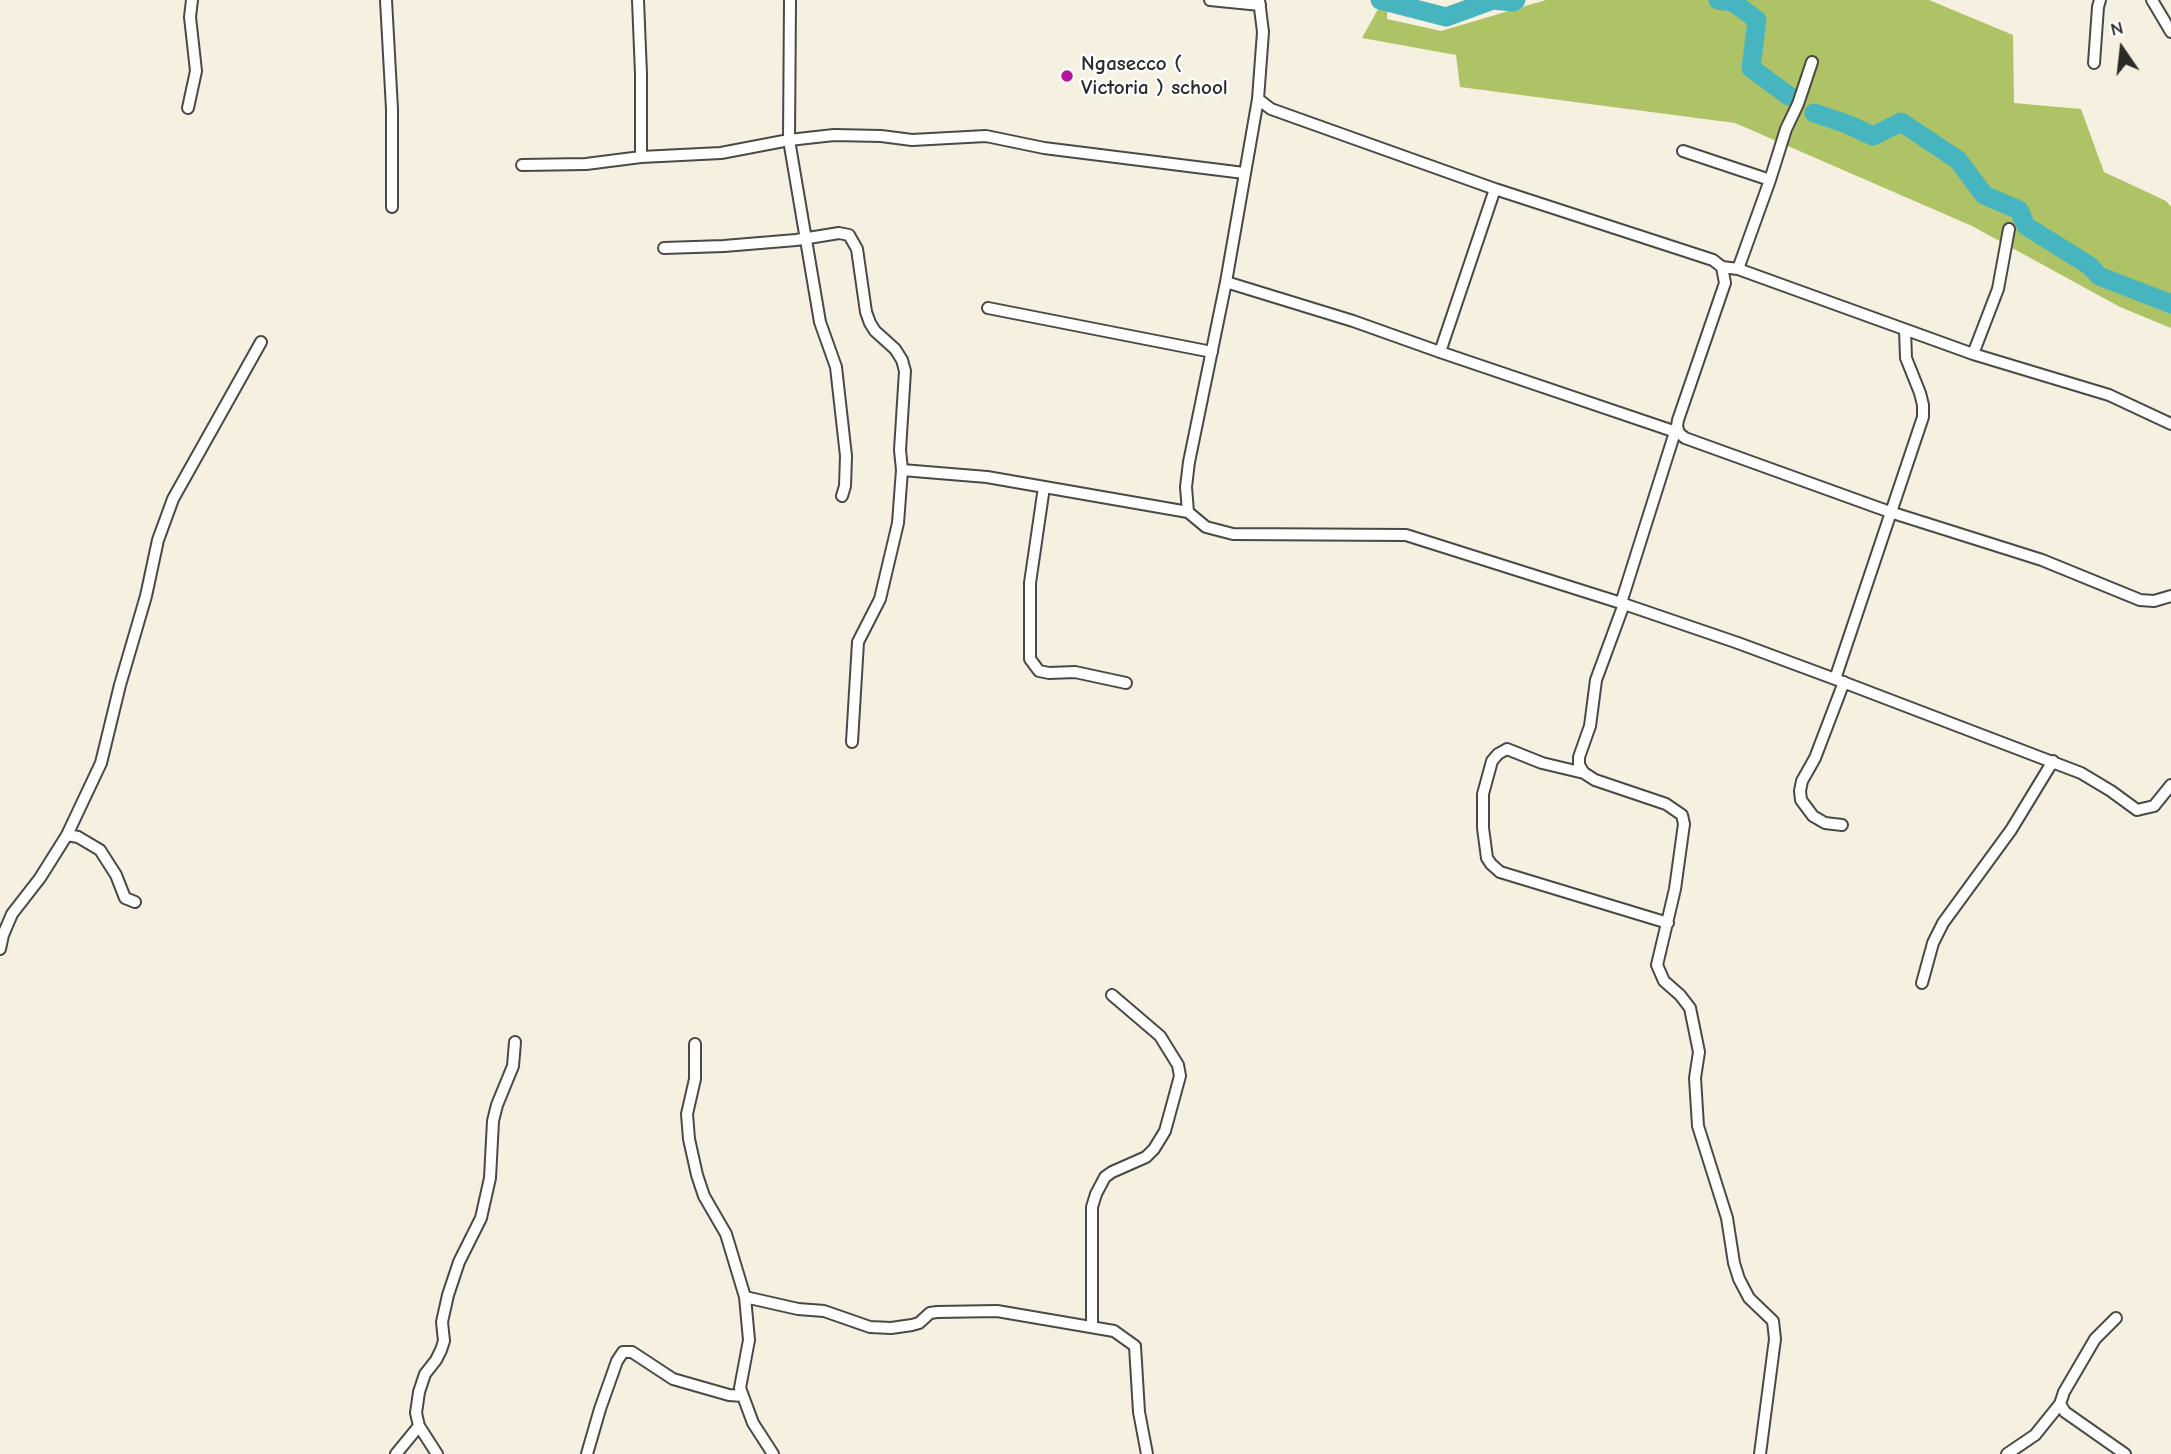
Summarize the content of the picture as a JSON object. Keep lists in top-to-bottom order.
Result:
{
  "places": ["Ngasecco ( Victoria ) school"],
  "north": "top"
}
